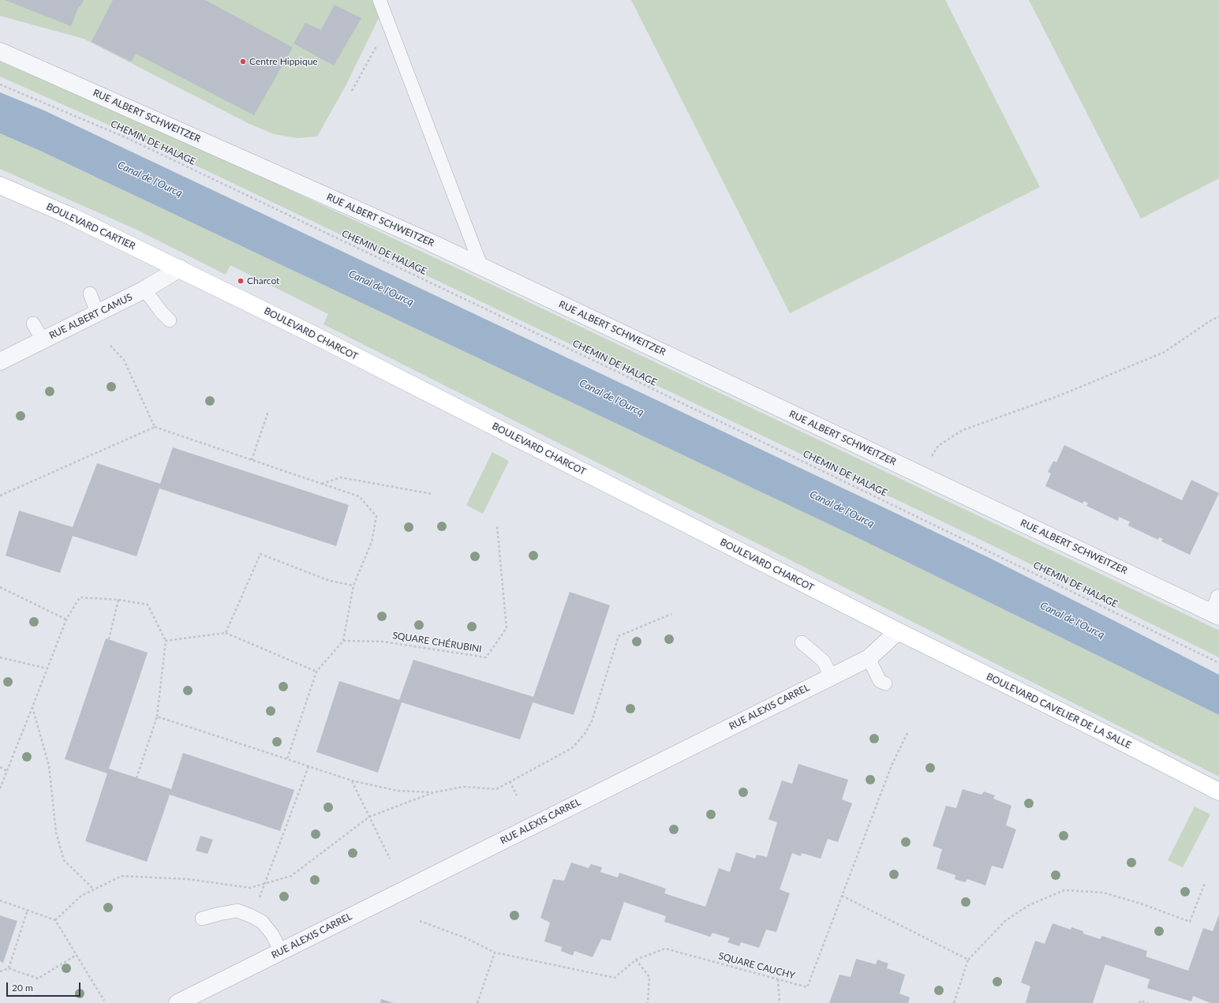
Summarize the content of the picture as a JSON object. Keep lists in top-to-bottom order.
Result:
{
  "streets": {
    "street": [
      "RUE ALBERT SCHWEITZER",
      "BOULEVARD CARTIER",
      "RUE ALBERT CAMUS",
      "BOULEVARD CHARCOT",
      "RUE ALEXIS CARREL",
      "BOULEVARD CAVELIER DE LA SALLE"
    ],
    "path": ["CHEMIN DE HALAGE", "SQUARE CHÉRUBINI", "SQUARE CAUCHY"]
  },
  "crossings": [
    ["BOULEVARD CARTIER", "RUE ALBERT CAMUS"],
    ["BOULEVARD CARTIER", "BOULEVARD CHARCOT"],
    ["RUE ALBERT CAMUS", "BOULEVARD CHARCOT"],
    ["BOULEVARD CHARCOT", "RUE ALEXIS CARREL"],
    ["BOULEVARD CHARCOT", "BOULEVARD CAVELIER DE LA SALLE"],
    ["RUE ALEXIS CARREL", "BOULEVARD CAVELIER DE LA SALLE"]
  ],
  "water": ["Canal de l'Ourcq"],
  "places": ["Centre Hippique", "Charcot"],
  "scale_bar": "20 m"
}
